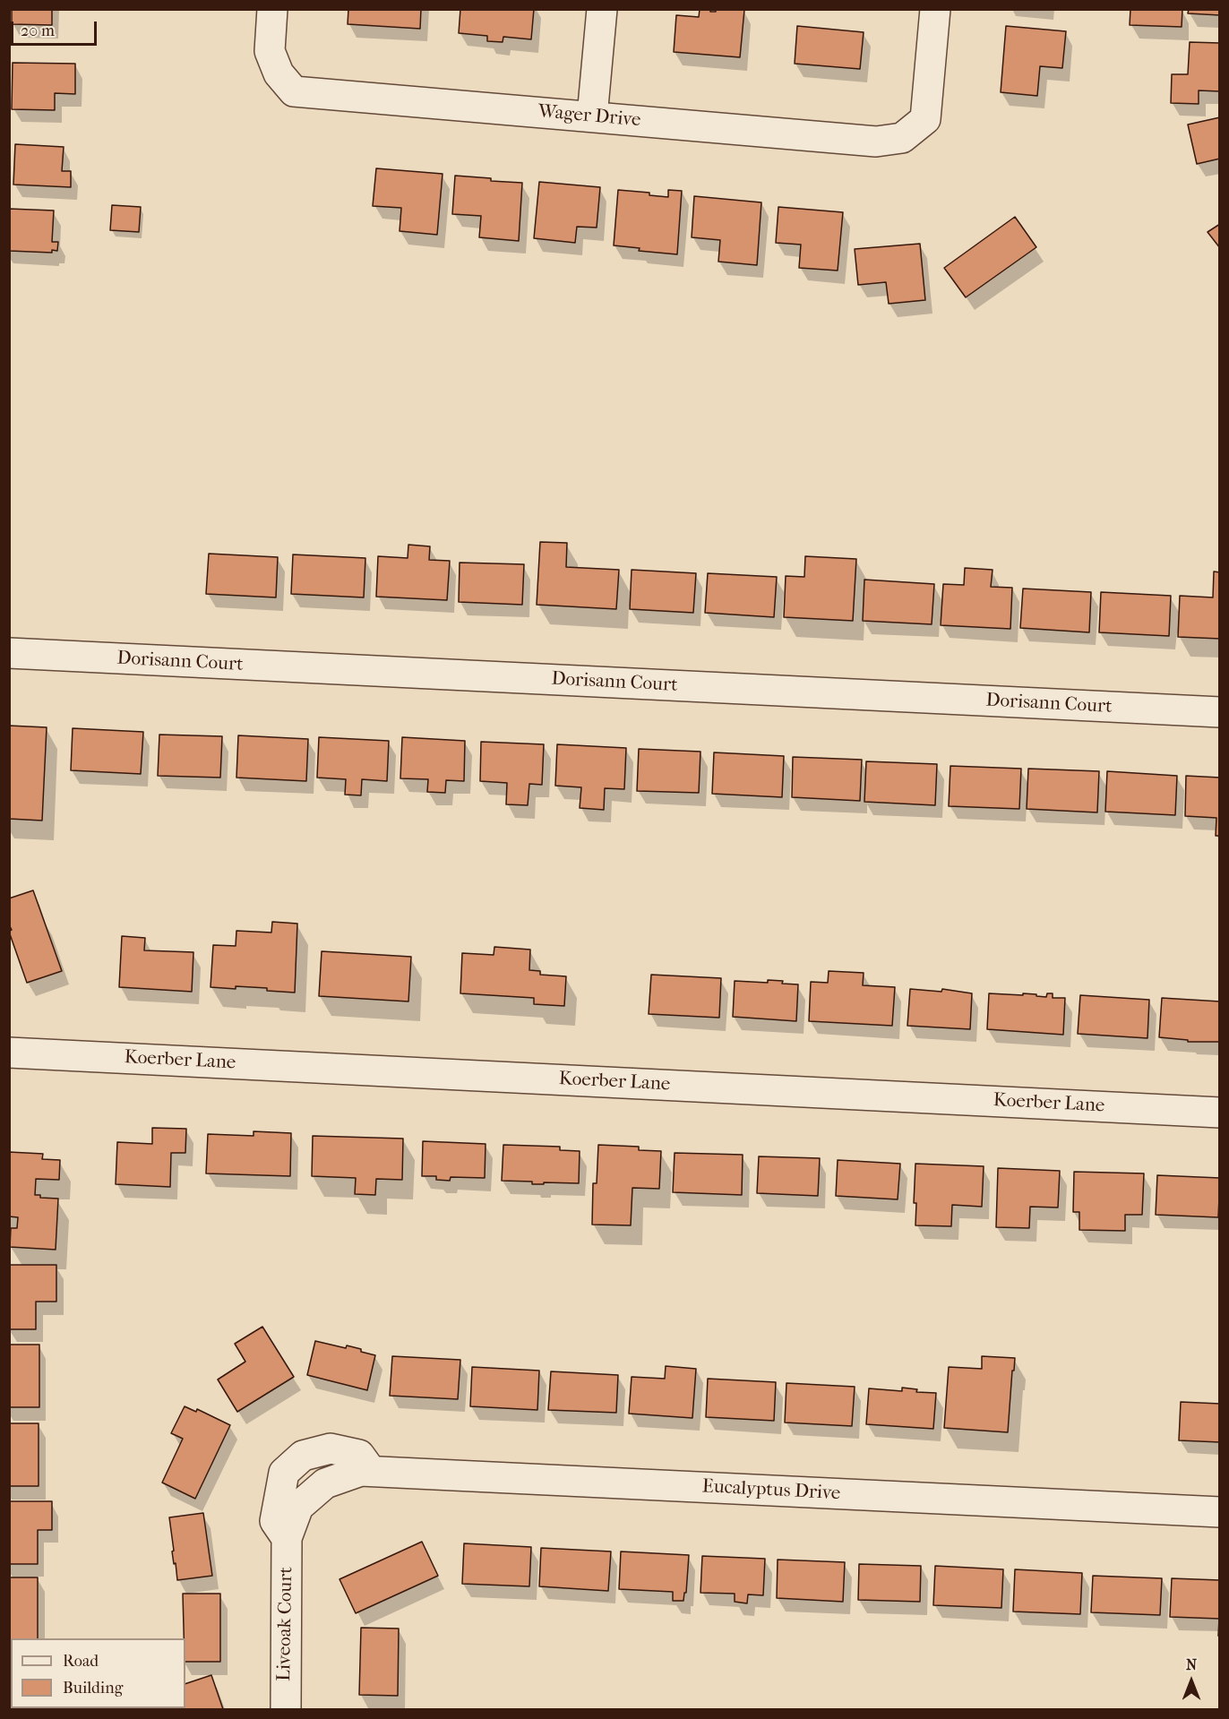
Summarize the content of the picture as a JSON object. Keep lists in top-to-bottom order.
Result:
{
  "streets": {
    "street": [
      "Wager Drive",
      "Dorisann Court",
      "Koerber Lane",
      "Eucalyptus Drive",
      "Liveoak Court"
    ]
  },
  "crossings": [
    ["Eucalyptus Drive", "Liveoak Court"]
  ],
  "legend": ["Road", "Building"],
  "scale_bar": "20 m",
  "north": "top"
}
